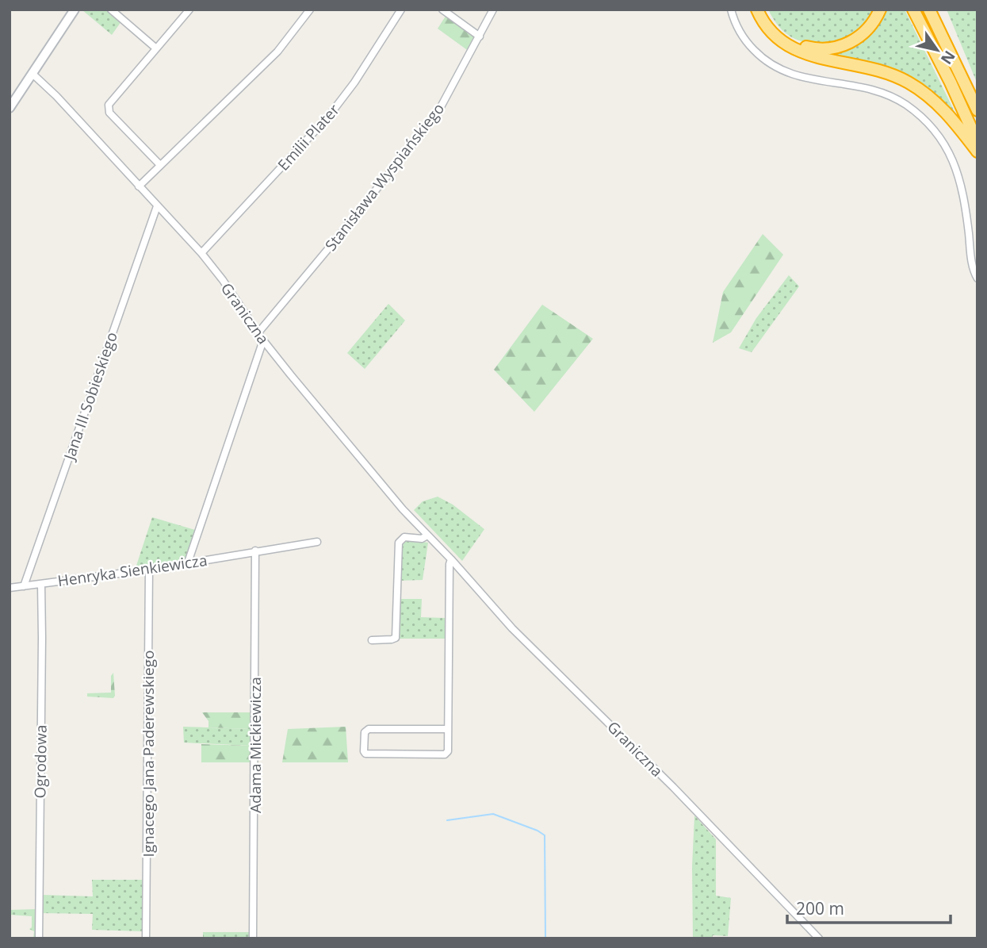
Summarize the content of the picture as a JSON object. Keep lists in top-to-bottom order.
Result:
{
  "streets": {
    "street": [
      "Emilii Plater",
      "Stanisława Wyspiańskiego",
      "Graniczna",
      "Jana III Sobieskiego",
      "Henryka Sienkiewicza",
      "Adama Mickiewicza",
      "Ignacego Jana Paderewskiego",
      "Ogrodowa"
    ]
  },
  "crossings": [
    ["Emilii Plater", "Graniczna"],
    ["Stanisława Wyspiańskiego", "Graniczna"],
    ["Graniczna", "Jana III Sobieskiego"],
    ["Jana III Sobieskiego", "Henryka Sienkiewicza"],
    ["Henryka Sienkiewicza", "Adama Mickiewicza"],
    ["Henryka Sienkiewicza", "Ignacego Jana Paderewskiego"],
    ["Henryka Sienkiewicza", "Ogrodowa"]
  ],
  "scale_bar": "200 m",
  "north": "bottom right"
}
